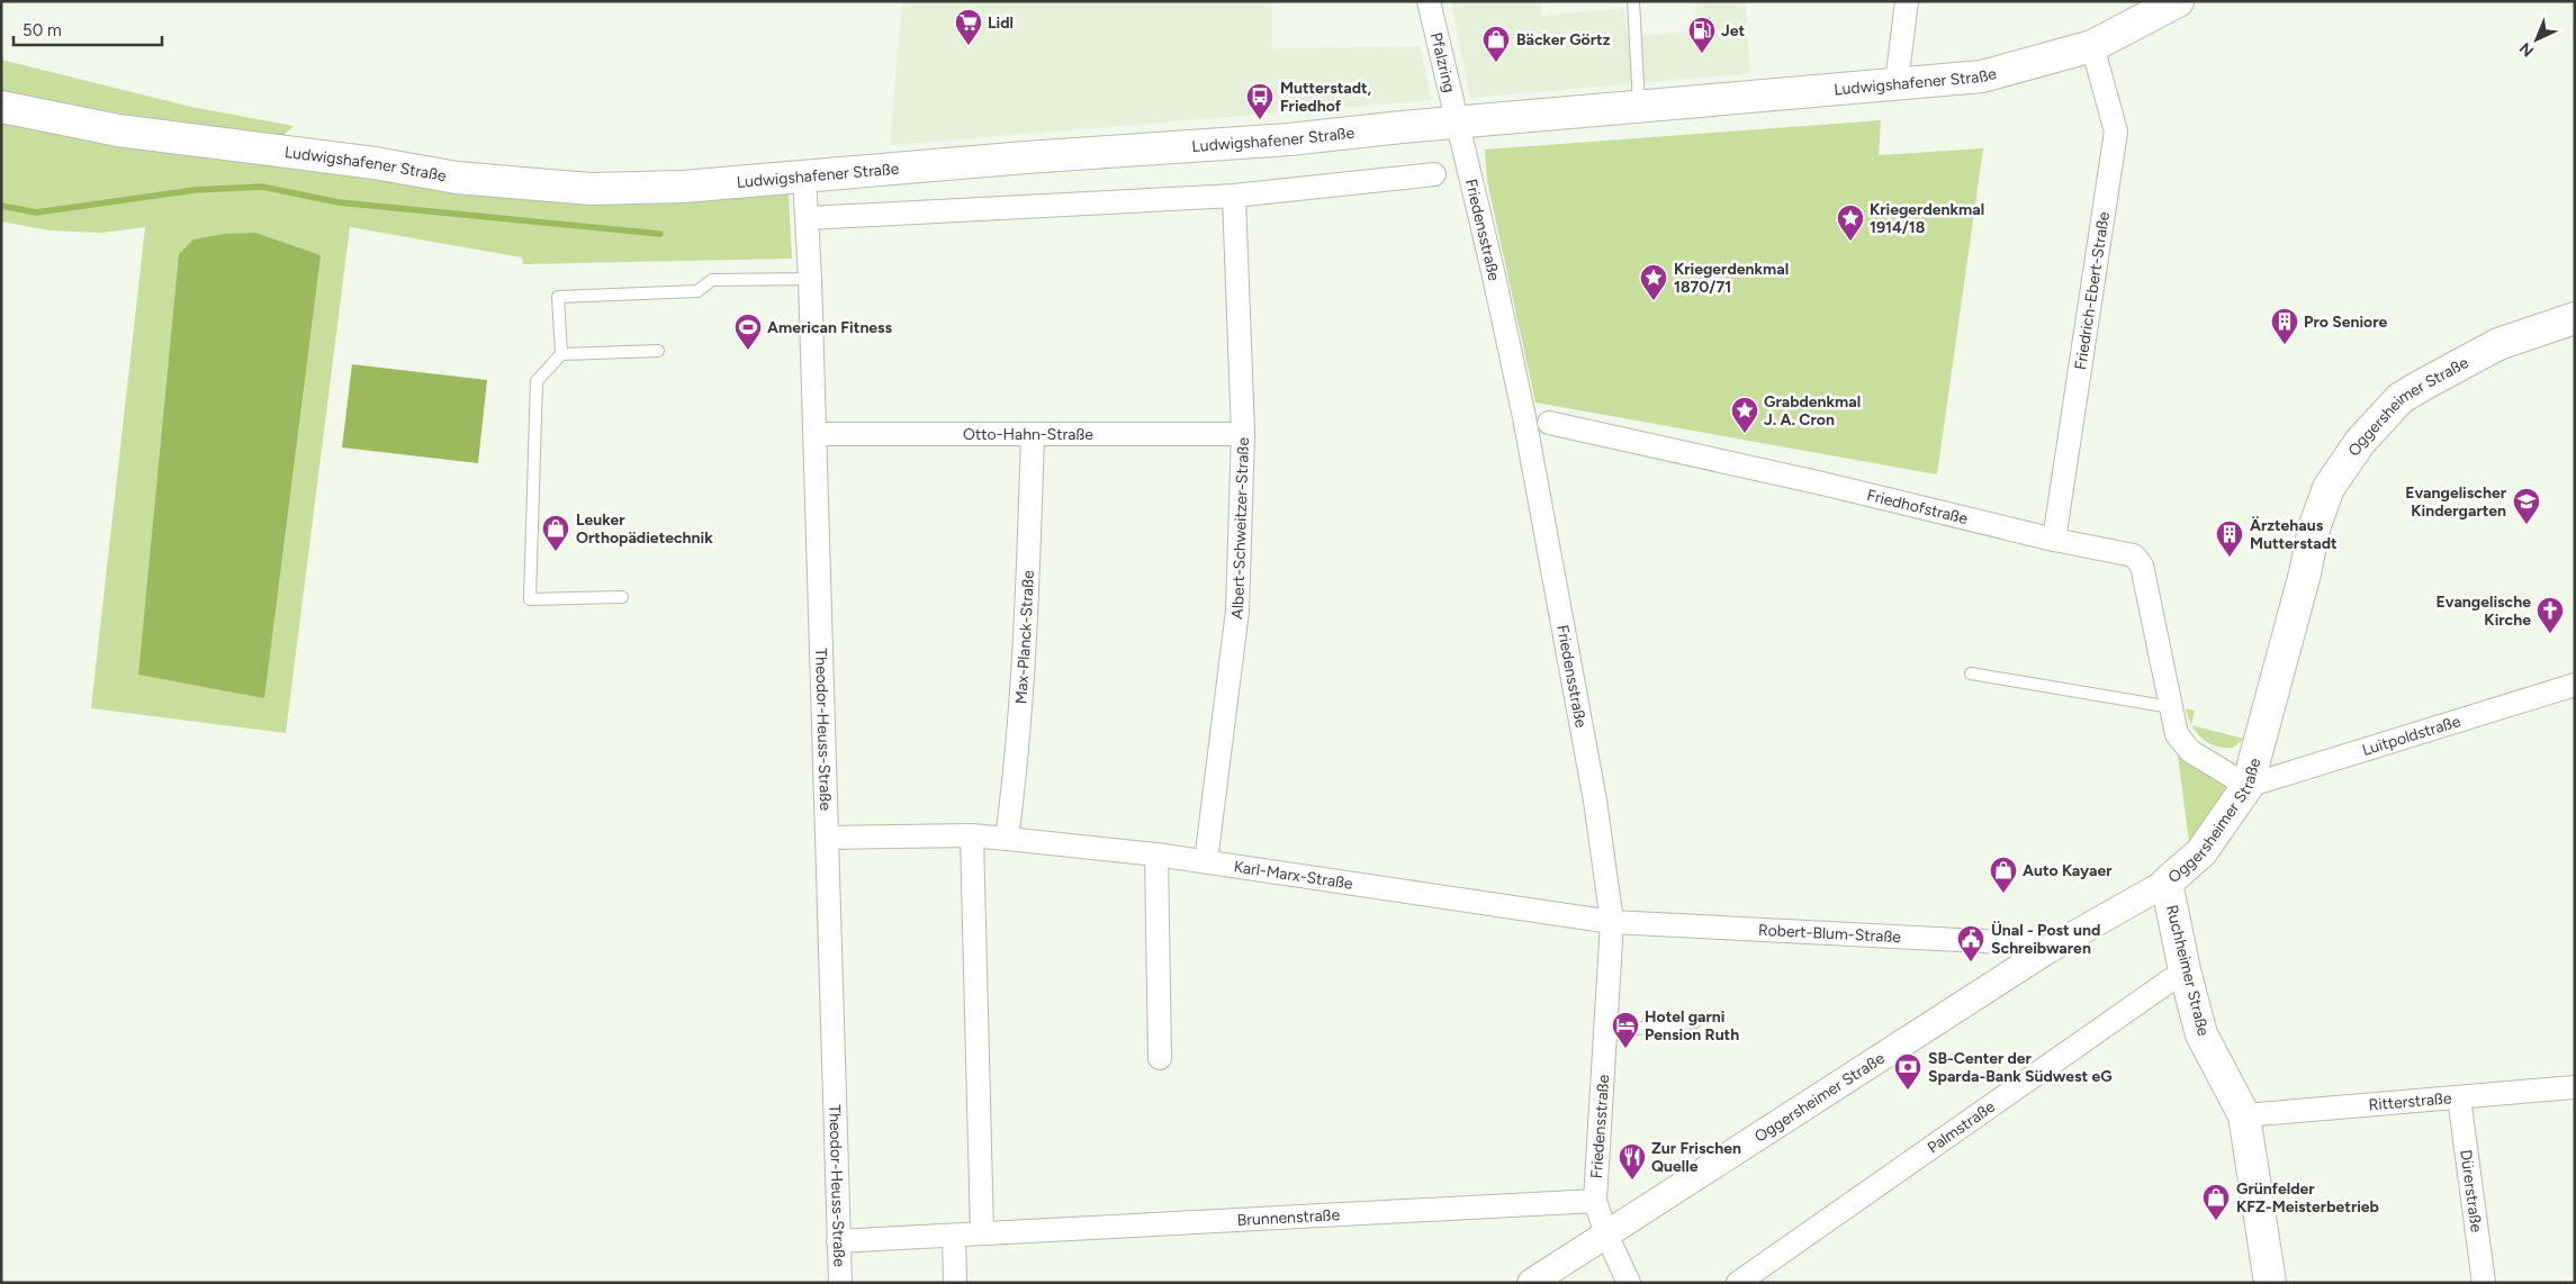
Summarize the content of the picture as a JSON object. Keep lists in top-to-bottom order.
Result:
{
  "streets": {
    "main road": ["Ludwigshafener Straße", "Oggersheimer Straße", "Ruchheimer Straße"],
    "street": [
      "Pfalzring",
      "Friedensstraße",
      "Friedrich-Ebert-Straße",
      "Otto-Hahn-Straße",
      "Friedhofstraße",
      "Albert-Schweitzer-Straße",
      "Max-Planck-Straße",
      "Theodor-Heuss-Straße",
      "Luitpoldstraße",
      "Karl-Marx-Straße",
      "Robert-Blum-Straße",
      "Ritterstraße",
      "Palmstraße",
      "Dürerstraße",
      "Brunnenstraße"
    ]
  },
  "crossings": [
    ["Pfalzring", "Ludwigshafener Straße"],
    ["Pfalzring", "Friedensstraße"],
    ["Ludwigshafener Straße", "Friedensstraße"],
    ["Ludwigshafener Straße", "Friedrich-Ebert-Straße"],
    ["Ludwigshafener Straße", "Theodor-Heuss-Straße"],
    ["Friedensstraße", "Oggersheimer Straße"],
    ["Friedensstraße", "Karl-Marx-Straße"],
    ["Friedensstraße", "Robert-Blum-Straße"],
    ["Friedensstraße", "Brunnenstraße"],
    ["Friedrich-Ebert-Straße", "Friedhofstraße"],
    ["Oggersheimer Straße", "Friedhofstraße"],
    ["Oggersheimer Straße", "Luitpoldstraße"],
    ["Oggersheimer Straße", "Robert-Blum-Straße"],
    ["Oggersheimer Straße", "Ruchheimer Straße"],
    ["Otto-Hahn-Straße", "Albert-Schweitzer-Straße"],
    ["Otto-Hahn-Straße", "Max-Planck-Straße"],
    ["Otto-Hahn-Straße", "Theodor-Heuss-Straße"],
    ["Friedhofstraße", "Luitpoldstraße"],
    ["Albert-Schweitzer-Straße", "Karl-Marx-Straße"],
    ["Max-Planck-Straße", "Karl-Marx-Straße"],
    ["Theodor-Heuss-Straße", "Karl-Marx-Straße"],
    ["Theodor-Heuss-Straße", "Brunnenstraße"],
    ["Karl-Marx-Straße", "Robert-Blum-Straße"],
    ["Ruchheimer Straße", "Ritterstraße"],
    ["Ruchheimer Straße", "Palmstraße"],
    ["Ritterstraße", "Dürerstraße"]
  ],
  "places": {
    "supermarket": ["Lidl"],
    "fuel station": ["Jet"],
    "shop": [
      "Bäcker Görtz",
      "Leuker Orthopädietechnik",
      "Auto Kayaer",
      "Grünfelder KFZ-Meisterbetrieb"
    ],
    "bus stop": ["Mutterstadt, Friedhof"],
    "place": ["Kriegerdenkmal 1914/18", "Kriegerdenkmal 1870/71", "Grabdenkmal J. A. Cron"],
    "building": ["Pro Seniore", "Ärztehaus Mutterstadt"],
    "sports": ["American Fitness"],
    "school or university": ["Evangelischer Kindergarten"],
    "church": ["Evangelische Kirche"],
    "public building": ["Ünal - Post und Schreibwaren"],
    "hotel": ["Hotel garni Pension Ruth"],
    "bank": ["SB-Center der Sparda-Bank Südwest eG"],
    "restaurant": ["Zur Frischen Quelle"]
  },
  "scale_bar": "50 m",
  "north": "bottom left"
}
